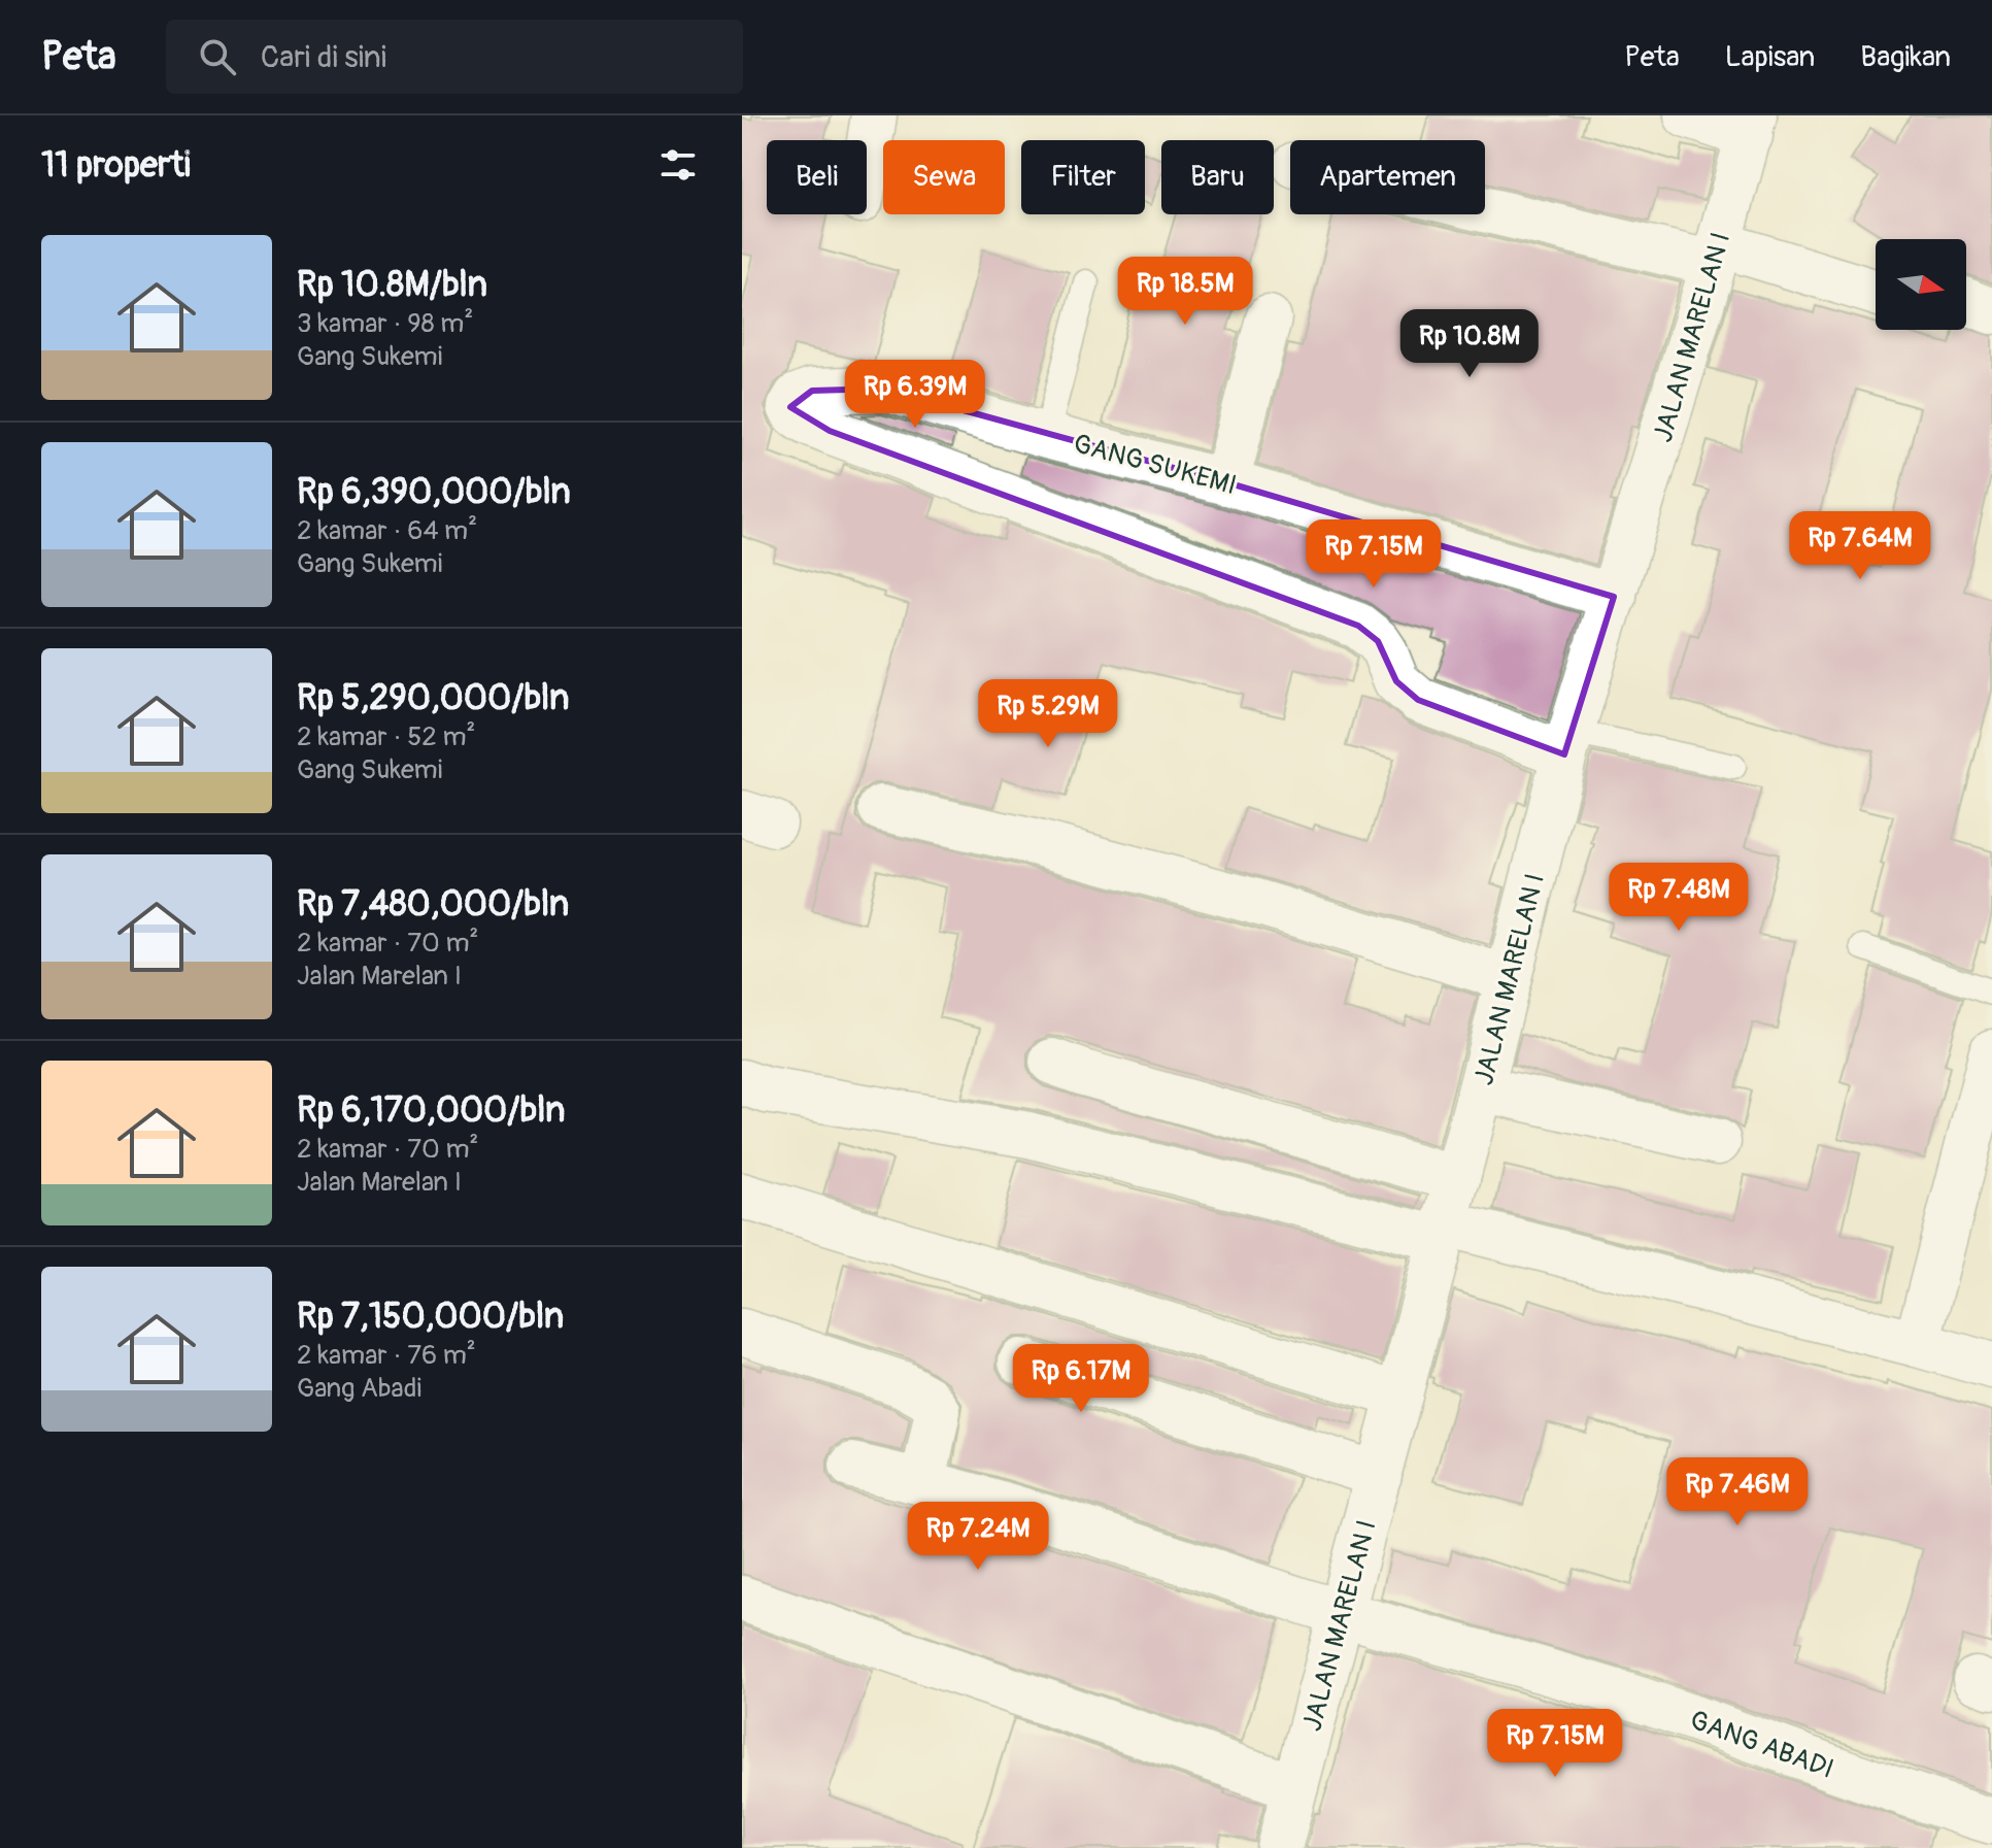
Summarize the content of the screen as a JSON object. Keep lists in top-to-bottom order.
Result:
{
  "streets": {
    "street": ["JALAN MARELAN I", "GANG SUKEMI", "GANG ABADI"]
  },
  "crossings": [
    ["JALAN MARELAN I", "GANG SUKEMI"],
    ["JALAN MARELAN I", "GANG ABADI"]
  ],
  "north": "right",
  "page": {
    "header": "Peta",
    "search": "Cari di sini",
    "nav": ["Peta", "Lapisan", "Bagikan"],
    "heading": "11 properti",
    "chip": [
      "Beli",
      "Sewa",
      "Filter",
      "Baru",
      "Apartemen"
    ],
    "list": [
      {
        "name": "Rp 10.8M/bln",
        "note": "3 kamar · 98 m² · Gang Sukemi"
      },
      {
        "name": "Rp 6,390,000/bln",
        "note": "2 kamar · 64 m² · Gang Sukemi"
      },
      {
        "name": "Rp 5,290,000/bln",
        "note": "2 kamar · 52 m² · Gang Sukemi"
      },
      {
        "name": "Rp 7,480,000/bln",
        "note": "2 kamar · 70 m² · Jalan Marelan I"
      },
      {
        "name": "Rp 6,170,000/bln",
        "note": "2 kamar · 70 m² · Jalan Marelan I"
      },
      {
        "name": "Rp 7,150,000/bln",
        "note": "2 kamar · 76 m² · Gang Abadi"
      }
    ],
    "price": [
      "Rp 18.5M",
      "Rp 10.8M",
      "Rp 6.39M",
      "Rp 7.64M",
      "Rp 7.15M",
      "Rp 5.29M",
      "Rp 7.48M",
      "Rp 6.17M",
      "Rp 7.46M",
      "Rp 7.24M",
      "Rp 7.15M"
    ]
  }
}
